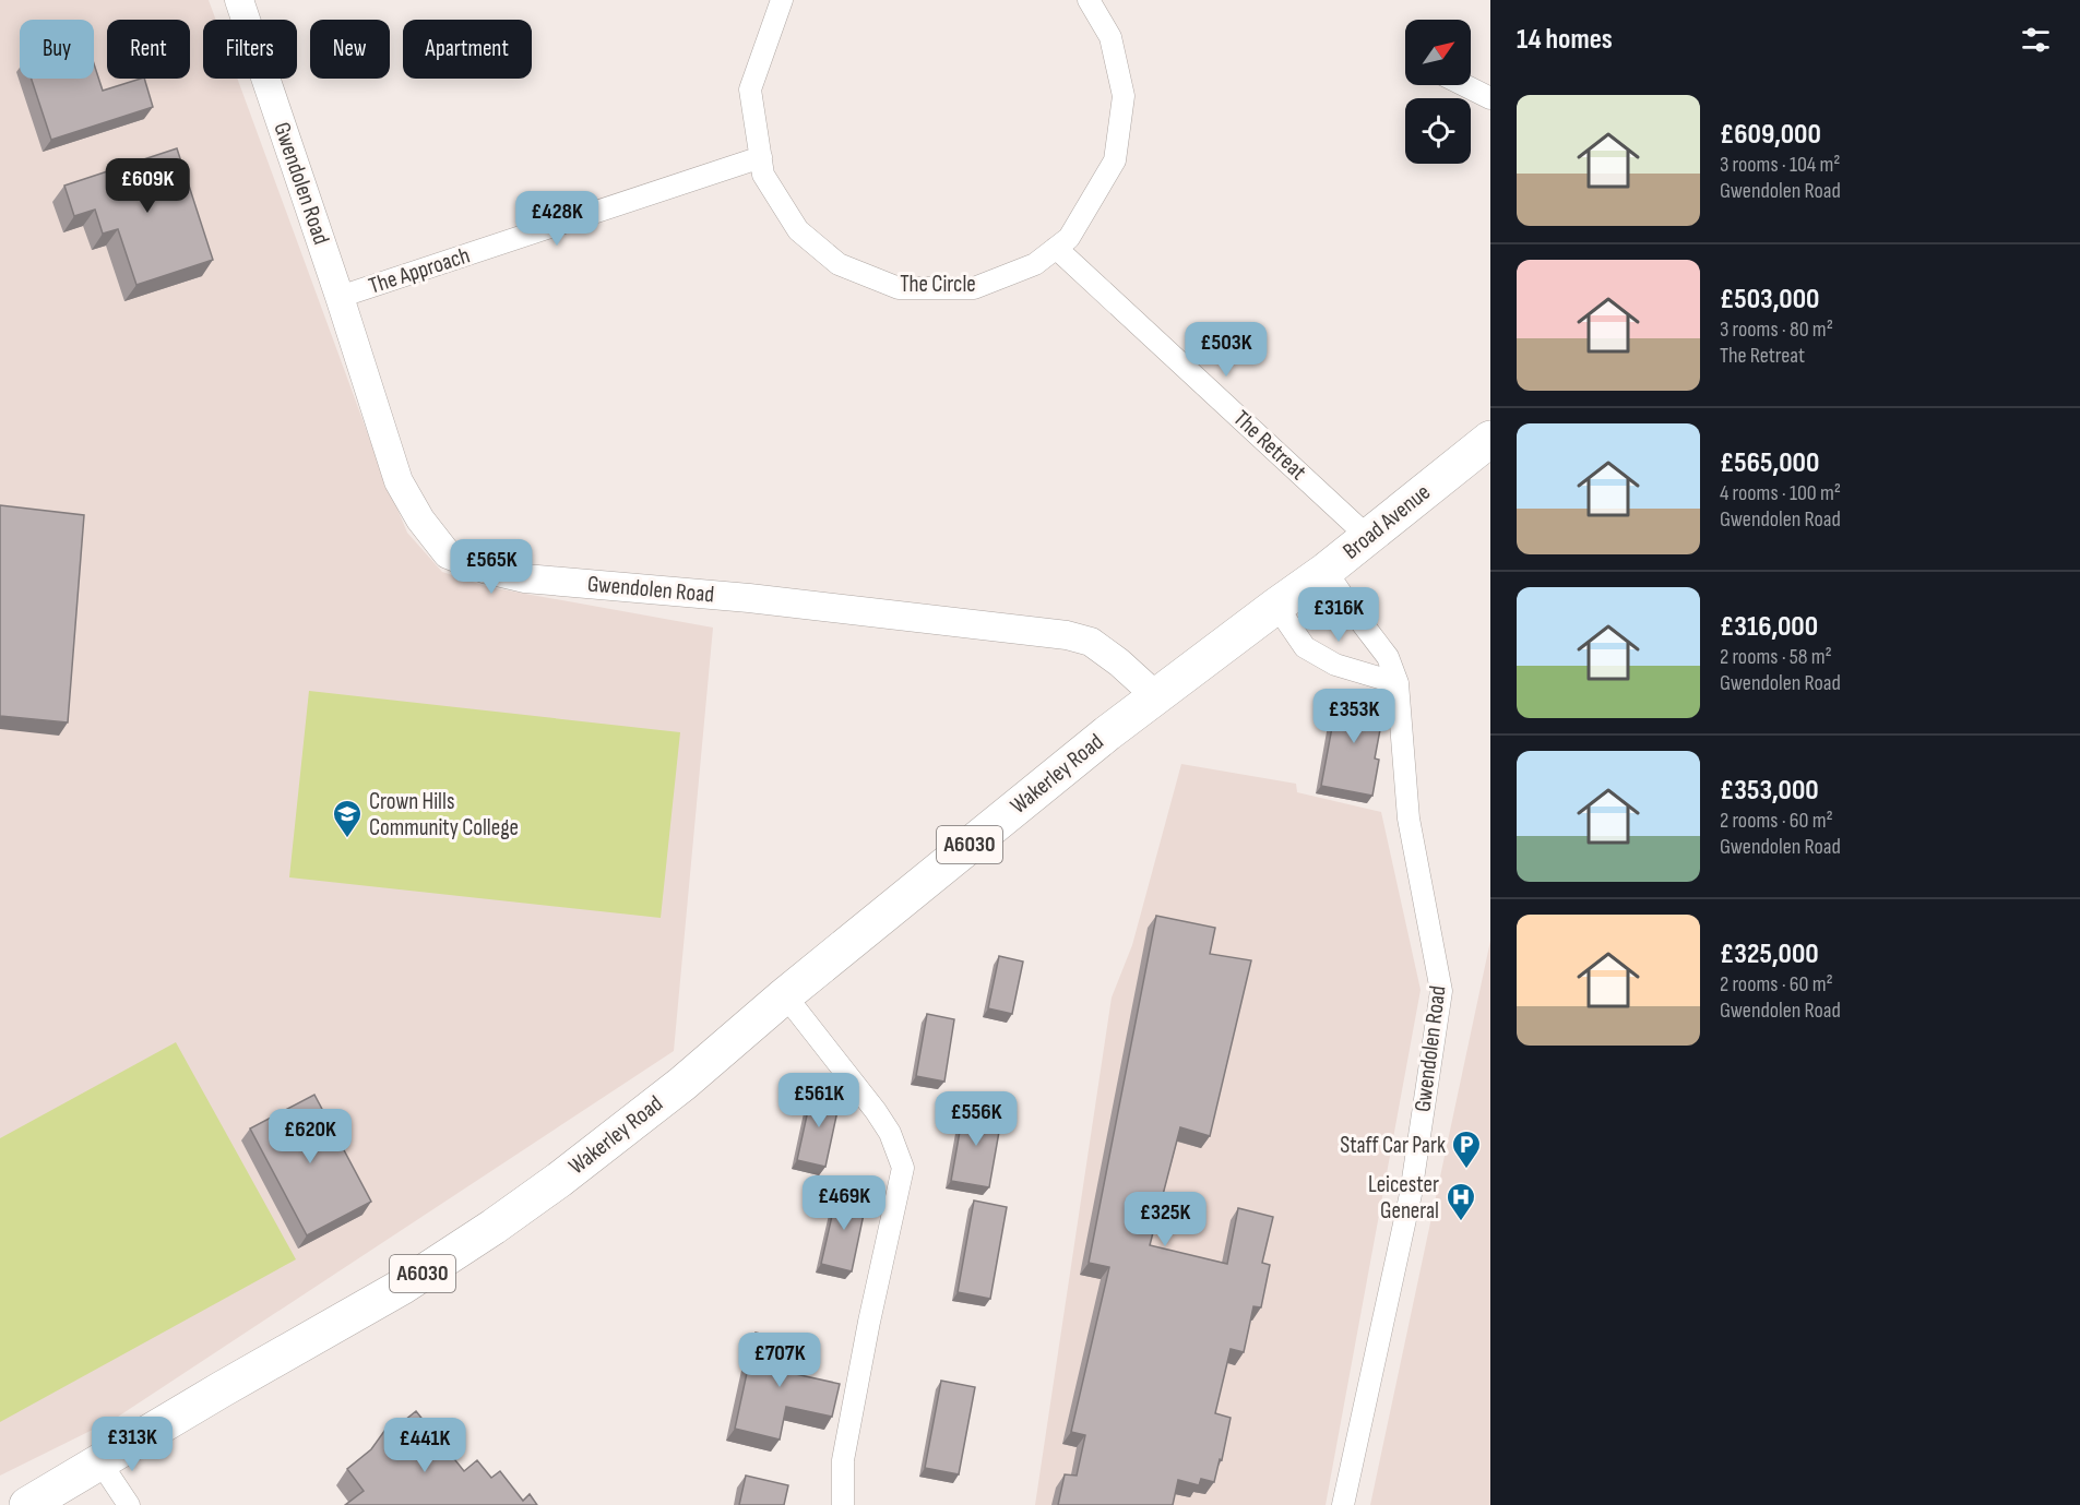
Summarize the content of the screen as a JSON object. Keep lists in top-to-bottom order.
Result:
{
  "streets": {
    "highway": ["Broad Avenue", "Wakerley Road", "A6030"],
    "street": [
      "Gwendolen Road",
      "The Approach",
      "The Circle",
      "The Retreat"
    ]
  },
  "crossings": [
    ["Gwendolen Road", "The Approach"],
    ["Gwendolen Road", "Broad Avenue"],
    ["Gwendolen Road", "Wakerley Road"],
    ["The Approach", "The Circle"],
    ["The Circle", "The Retreat"],
    ["The Retreat", "Broad Avenue"],
    ["Broad Avenue", "Wakerley Road"]
  ],
  "places": {
    "school or university": ["Crown Hills Community College"],
    "parking": ["Staff Car Park"],
    "hospital": ["Leicester General"]
  },
  "north": "top right",
  "page": {
    "heading": "14 homes",
    "chip": [
      "Buy",
      "Rent",
      "Filters",
      "New",
      "Apartment"
    ],
    "list": [
      {
        "name": "£609,000",
        "note": "3 rooms · 104 m² · Gwendolen Road"
      },
      {
        "name": "£503,000",
        "note": "3 rooms · 80 m² · The Retreat"
      },
      {
        "name": "£565,000",
        "note": "4 rooms · 100 m² · Gwendolen Road"
      },
      {
        "name": "£316,000",
        "note": "2 rooms · 58 m² · Gwendolen Road"
      },
      {
        "name": "£353,000",
        "note": "2 rooms · 60 m² · Gwendolen Road"
      },
      {
        "name": "£325,000",
        "note": "2 rooms · 60 m² · Gwendolen Road"
      }
    ],
    "price": [
      "£609K",
      "£428K",
      "£503K",
      "£565K",
      "£316K",
      "£353K",
      "£561K",
      "£556K",
      "£620K",
      "£469K",
      "£325K",
      "£707K",
      "£313K",
      "£441K"
    ]
  }
}
